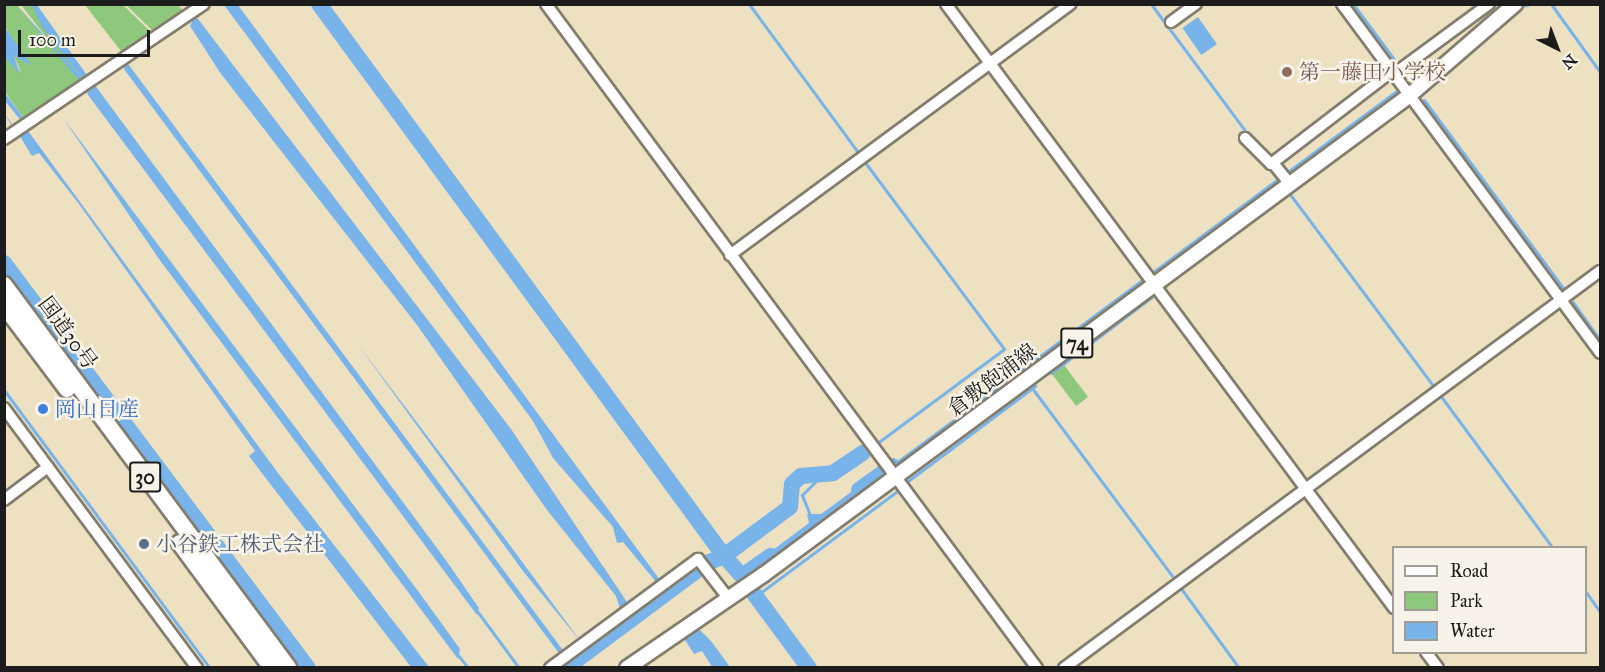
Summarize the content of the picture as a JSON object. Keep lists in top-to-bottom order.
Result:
{
  "streets": {
    "highway": ["国道30号", "30"],
    "main road": ["74", "倉敷飽浦線"]
  },
  "places": ["第一藤田小学校", "岡山日産", "小谷鉄工株式会社"],
  "legend": ["Road", "Park", "Water"],
  "scale_bar": "100 m",
  "north": "bottom right"
}
